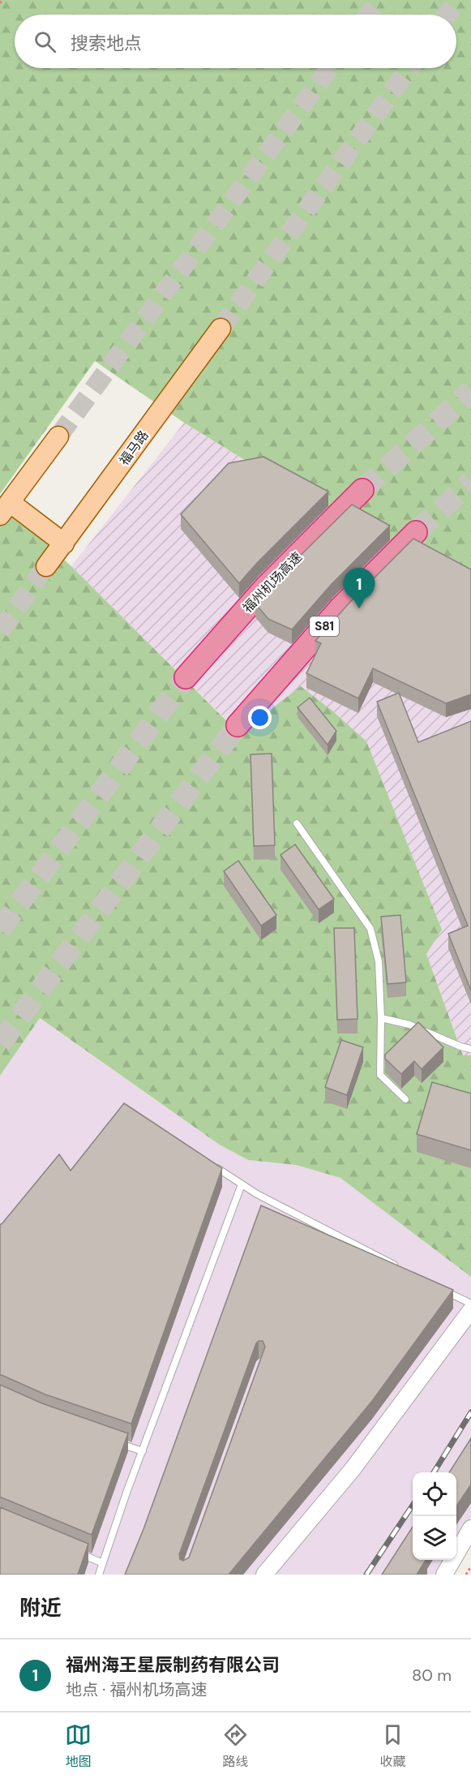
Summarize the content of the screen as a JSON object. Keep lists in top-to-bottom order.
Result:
{
  "streets": {
    "highway": ["福州机场高速", "S81"],
    "main road": ["福马路"]
  },
  "page": {
    "search": "搜索地点",
    "pins": "1",
    "heading": "附近",
    "list": [
      {
        "mark": "1",
        "name": "福州海王星辰制药有限公司",
        "note": "地点 · 福州机场高速",
        "value": "80 m"
      }
    ],
    "nav": ["地图", "路线", "收藏"]
  }
}
